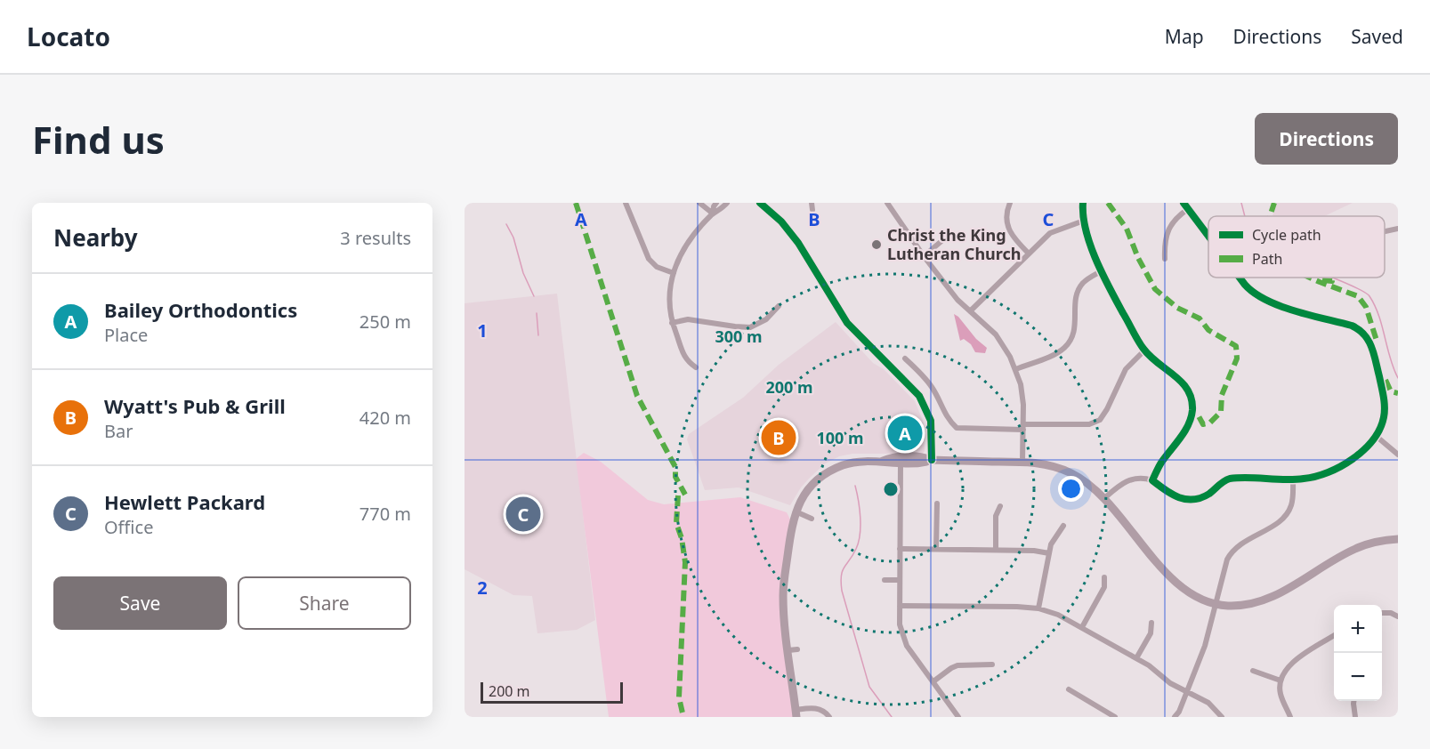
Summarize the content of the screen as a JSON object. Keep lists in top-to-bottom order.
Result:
{
  "places": ["Christ the King Lutheran Church"],
  "legend": ["Cycle path", "Path"],
  "scale_bar": "200 m",
  "page": {
    "header": "Locato",
    "nav": ["Map", "Directions", "Saved"],
    "buttons": [
      "Directions",
      ["Save", "Share"]
    ],
    "title": "Find us",
    "heading": ["Nearby", "3 results"],
    "list": [
      {
        "mark": "A",
        "name": "Bailey Orthodontics",
        "note": "Place",
        "value": "250 m"
      },
      {
        "mark": "B",
        "name": "Wyatt's Pub & Grill",
        "note": "Bar",
        "value": "420 m"
      },
      {
        "mark": "C",
        "name": "Hewlett Packard",
        "note": "Office",
        "value": "770 m"
      }
    ],
    "pins": ["A", "B", "C"],
    "map_buttons": ["+", "−"],
    "scale": "200 m"
  },
  "grid": {
    "columns": ["A", "B", "C"],
    "rows": ["1", "2"]
  },
  "rings": ["300 m", "200 m", "100 m"]
}
